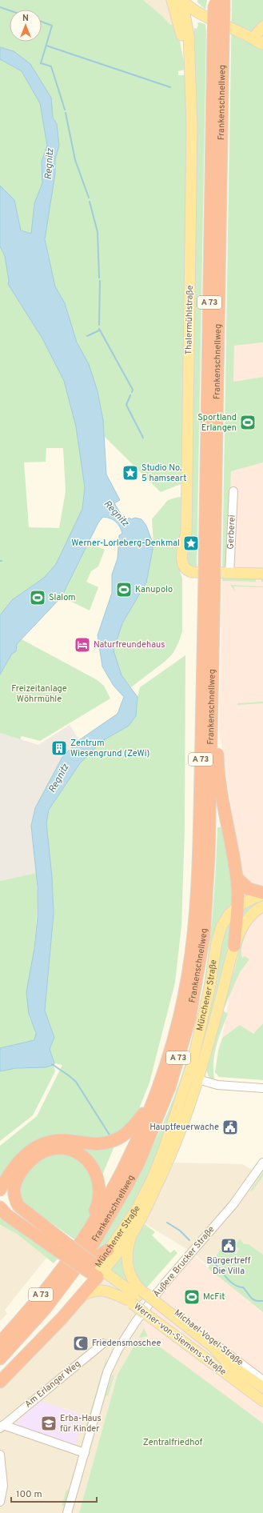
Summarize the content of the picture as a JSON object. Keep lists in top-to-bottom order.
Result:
{
  "streets": {
    "highway": ["Frankenschnellweg", "A 73"],
    "main road": ["Thalermühlstraße", "Münchener Straße", "Werner-von-Siemens-Straße"],
    "street": [
      "Gerberei",
      "Äußere Brucker Straße",
      "Michael-Vogel-Straße",
      "Am Erlanger Weg"
    ]
  },
  "crossings": [
    ["Thalermühlstraße", "Gerberei"],
    ["Münchener Straße", "Werner-von-Siemens-Straße"],
    ["Äußere Brucker Straße", "Michael-Vogel-Straße"],
    ["Äußere Brucker Straße", "Am Erlanger Weg"]
  ],
  "water": ["Regnitz"],
  "parks": ["Freizeitanlage Wöhrmühle", "Zentralfriedhof"],
  "places": {
    "sports": [
      "Sportland Erlangen",
      "Kanupolo",
      "Slalom",
      "McFit"
    ],
    "place": ["Studio No. 5 hamseart", "Werner-Lorleberg-Denkmal"],
    "hotel": ["Naturfreundehaus"],
    "building": ["Zentrum Wiesengrund (ZeWi)"],
    "public building": ["Hauptfeuerwache", "Bürgertreff Die Villa"],
    "mosque": ["Friedensmoschee"],
    "school or university": ["Erba-Haus für Kinder"]
  },
  "scale_bar": "100 m",
  "north": "top"
}
